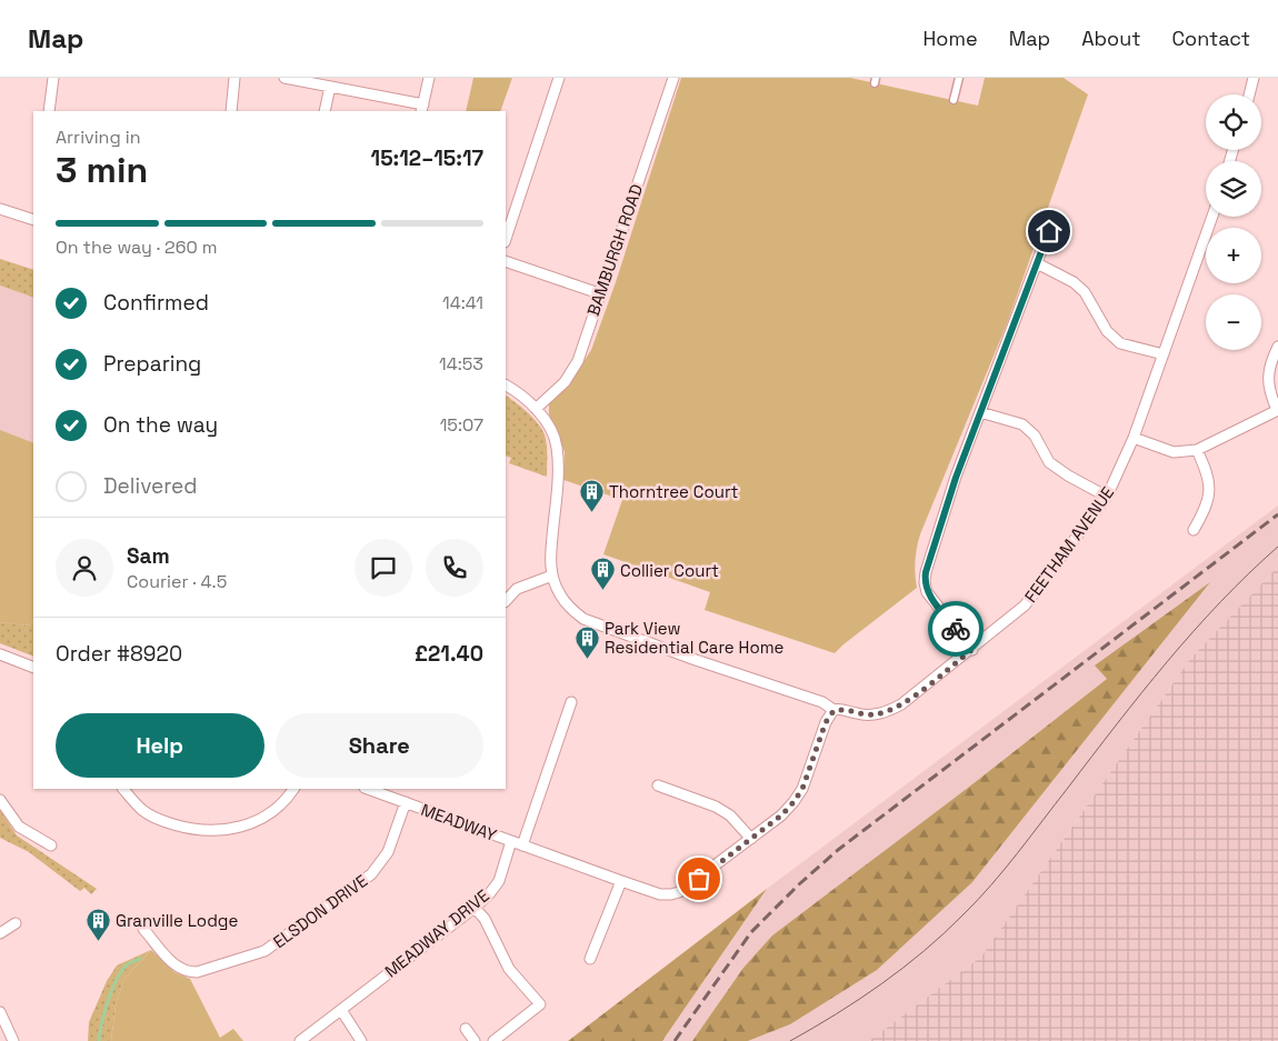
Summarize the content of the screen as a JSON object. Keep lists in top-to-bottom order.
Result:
{
  "streets": {
    "street": [
      "BAMBURGH ROAD",
      "FEETHAM AVENUE",
      "MEADWAY",
      "ELSDON DRIVE",
      "MEADWAY DRIVE"
    ]
  },
  "crossings": [
    ["FEETHAM AVENUE", "MEADWAY"],
    ["MEADWAY", "ELSDON DRIVE"],
    ["MEADWAY", "MEADWAY DRIVE"]
  ],
  "places": {
    "building": [
      "Thorntree Court",
      "Collier Court",
      "Park View Residential Care Home",
      "Granville Lodge"
    ]
  },
  "page": {
    "header": "Map",
    "nav": [
      "Home",
      "Map",
      "About",
      "Contact"
    ],
    "map_buttons": ["+", "−"],
    "heading": ["3 min", "Arriving in", "15:12–15:17"],
    "panel": [
      "Sam",
      "Courier · 4.5",
      "Order #8920",
      "£21.40"
    ],
    "bar": "On the way · 260 m",
    "list": [
      ["Confirmed", "14:41"],
      ["Preparing", "14:53"],
      ["On the way", "15:07"],
      "Delivered"
    ],
    "buttons": ["Help", "Share"]
  }
}
